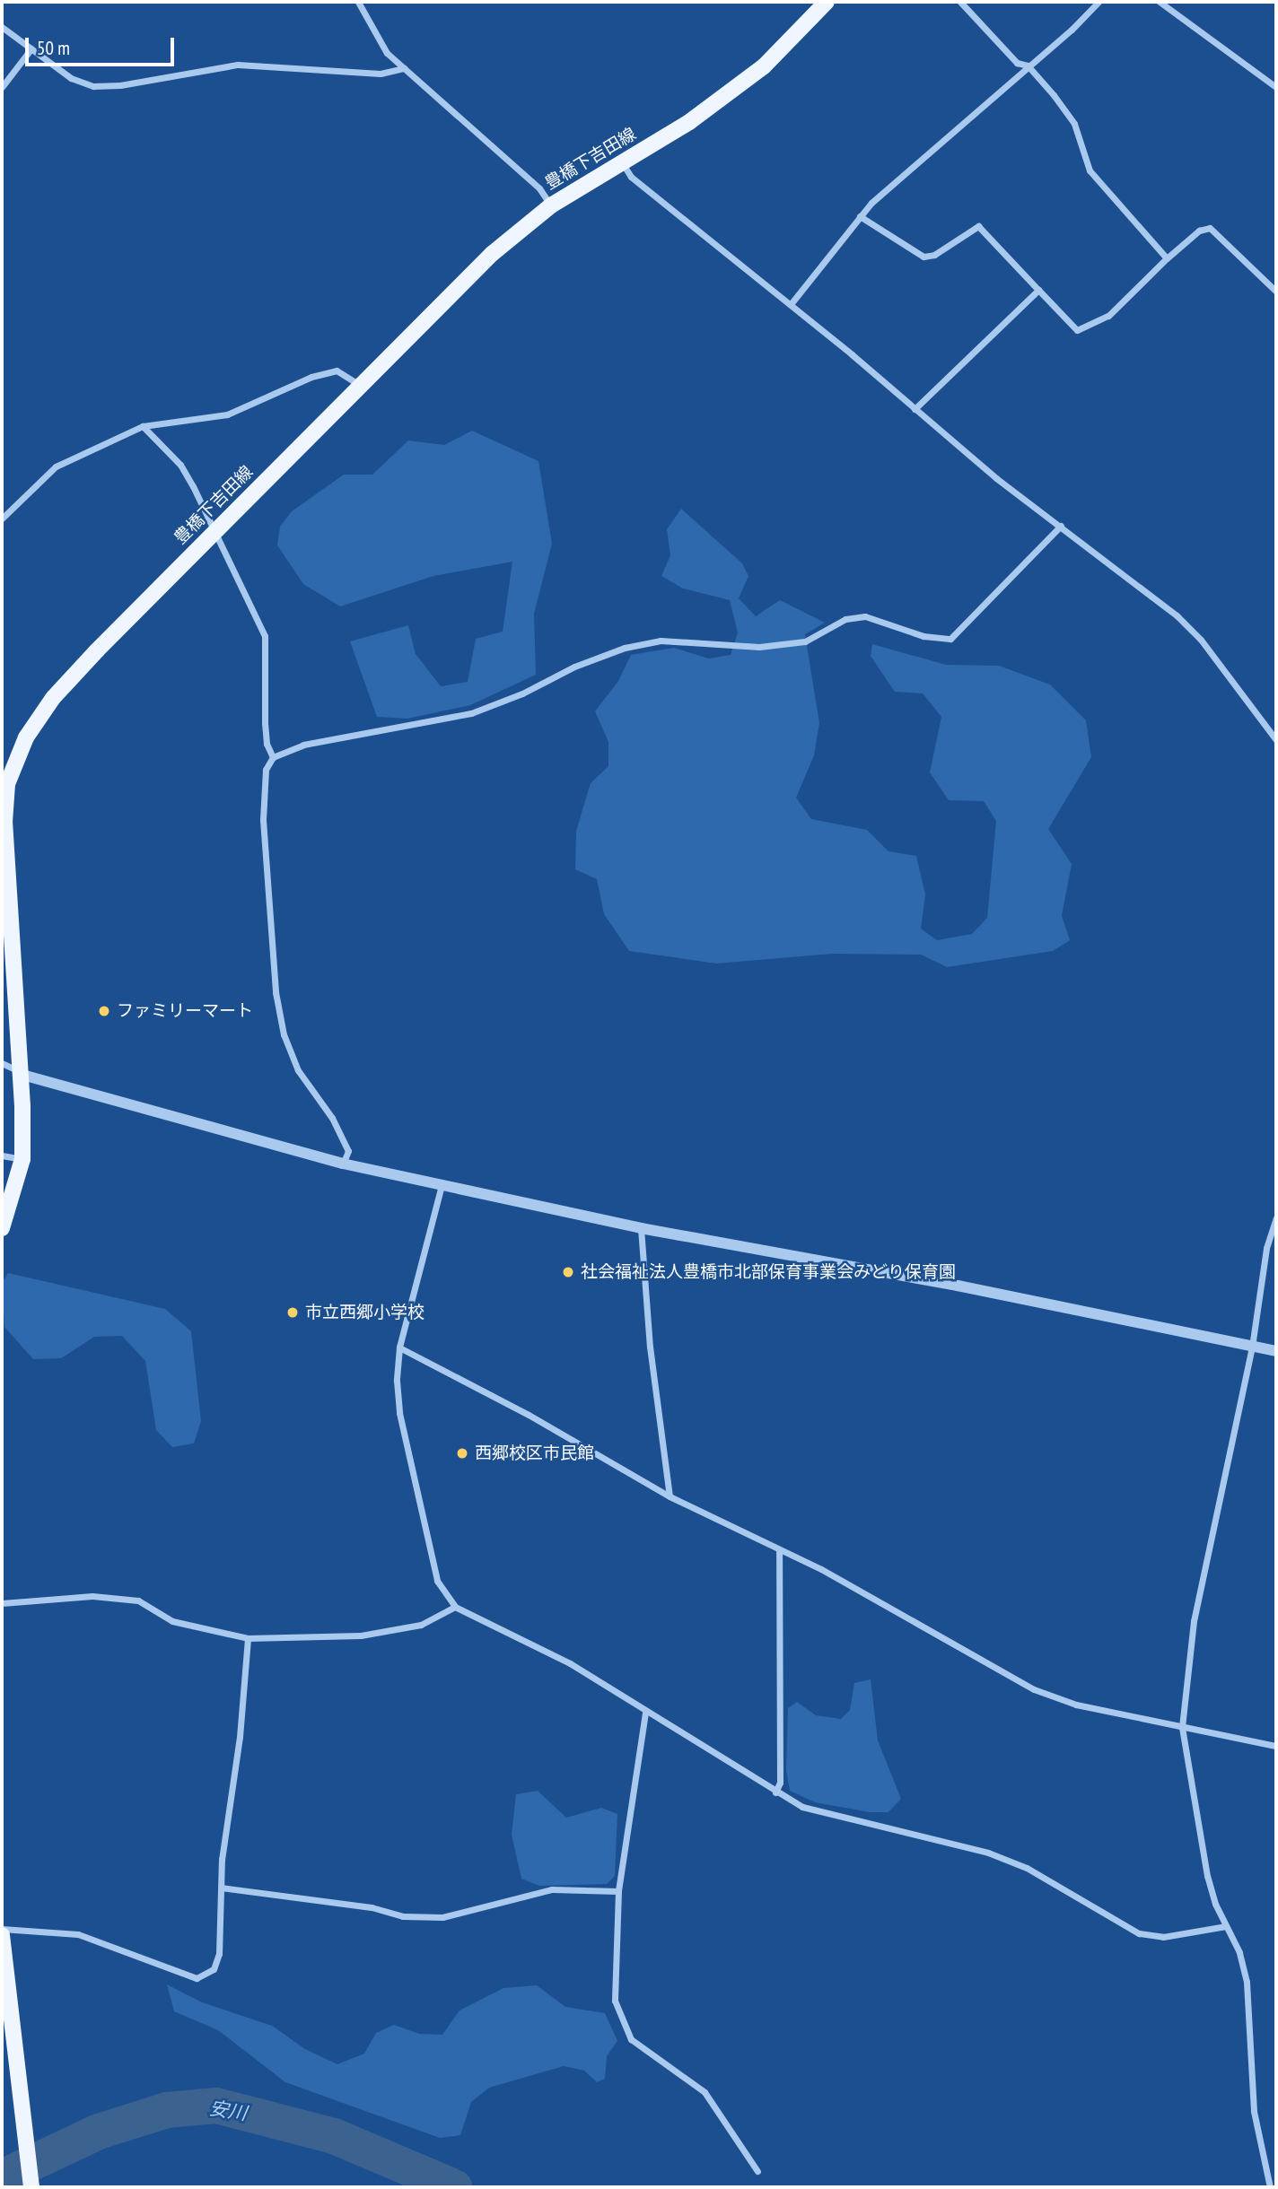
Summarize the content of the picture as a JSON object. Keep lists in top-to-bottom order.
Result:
{
  "streets": {
    "main road": ["豊橋下吉田線"]
  },
  "water": ["安川"],
  "places": [
    "ファミリーマート",
    "社会福祉法人豊橋市北部保育事業会みどり保育園",
    "市立西郷小学校",
    "西郷校区市民館"
  ],
  "scale_bar": "50 m"
}
